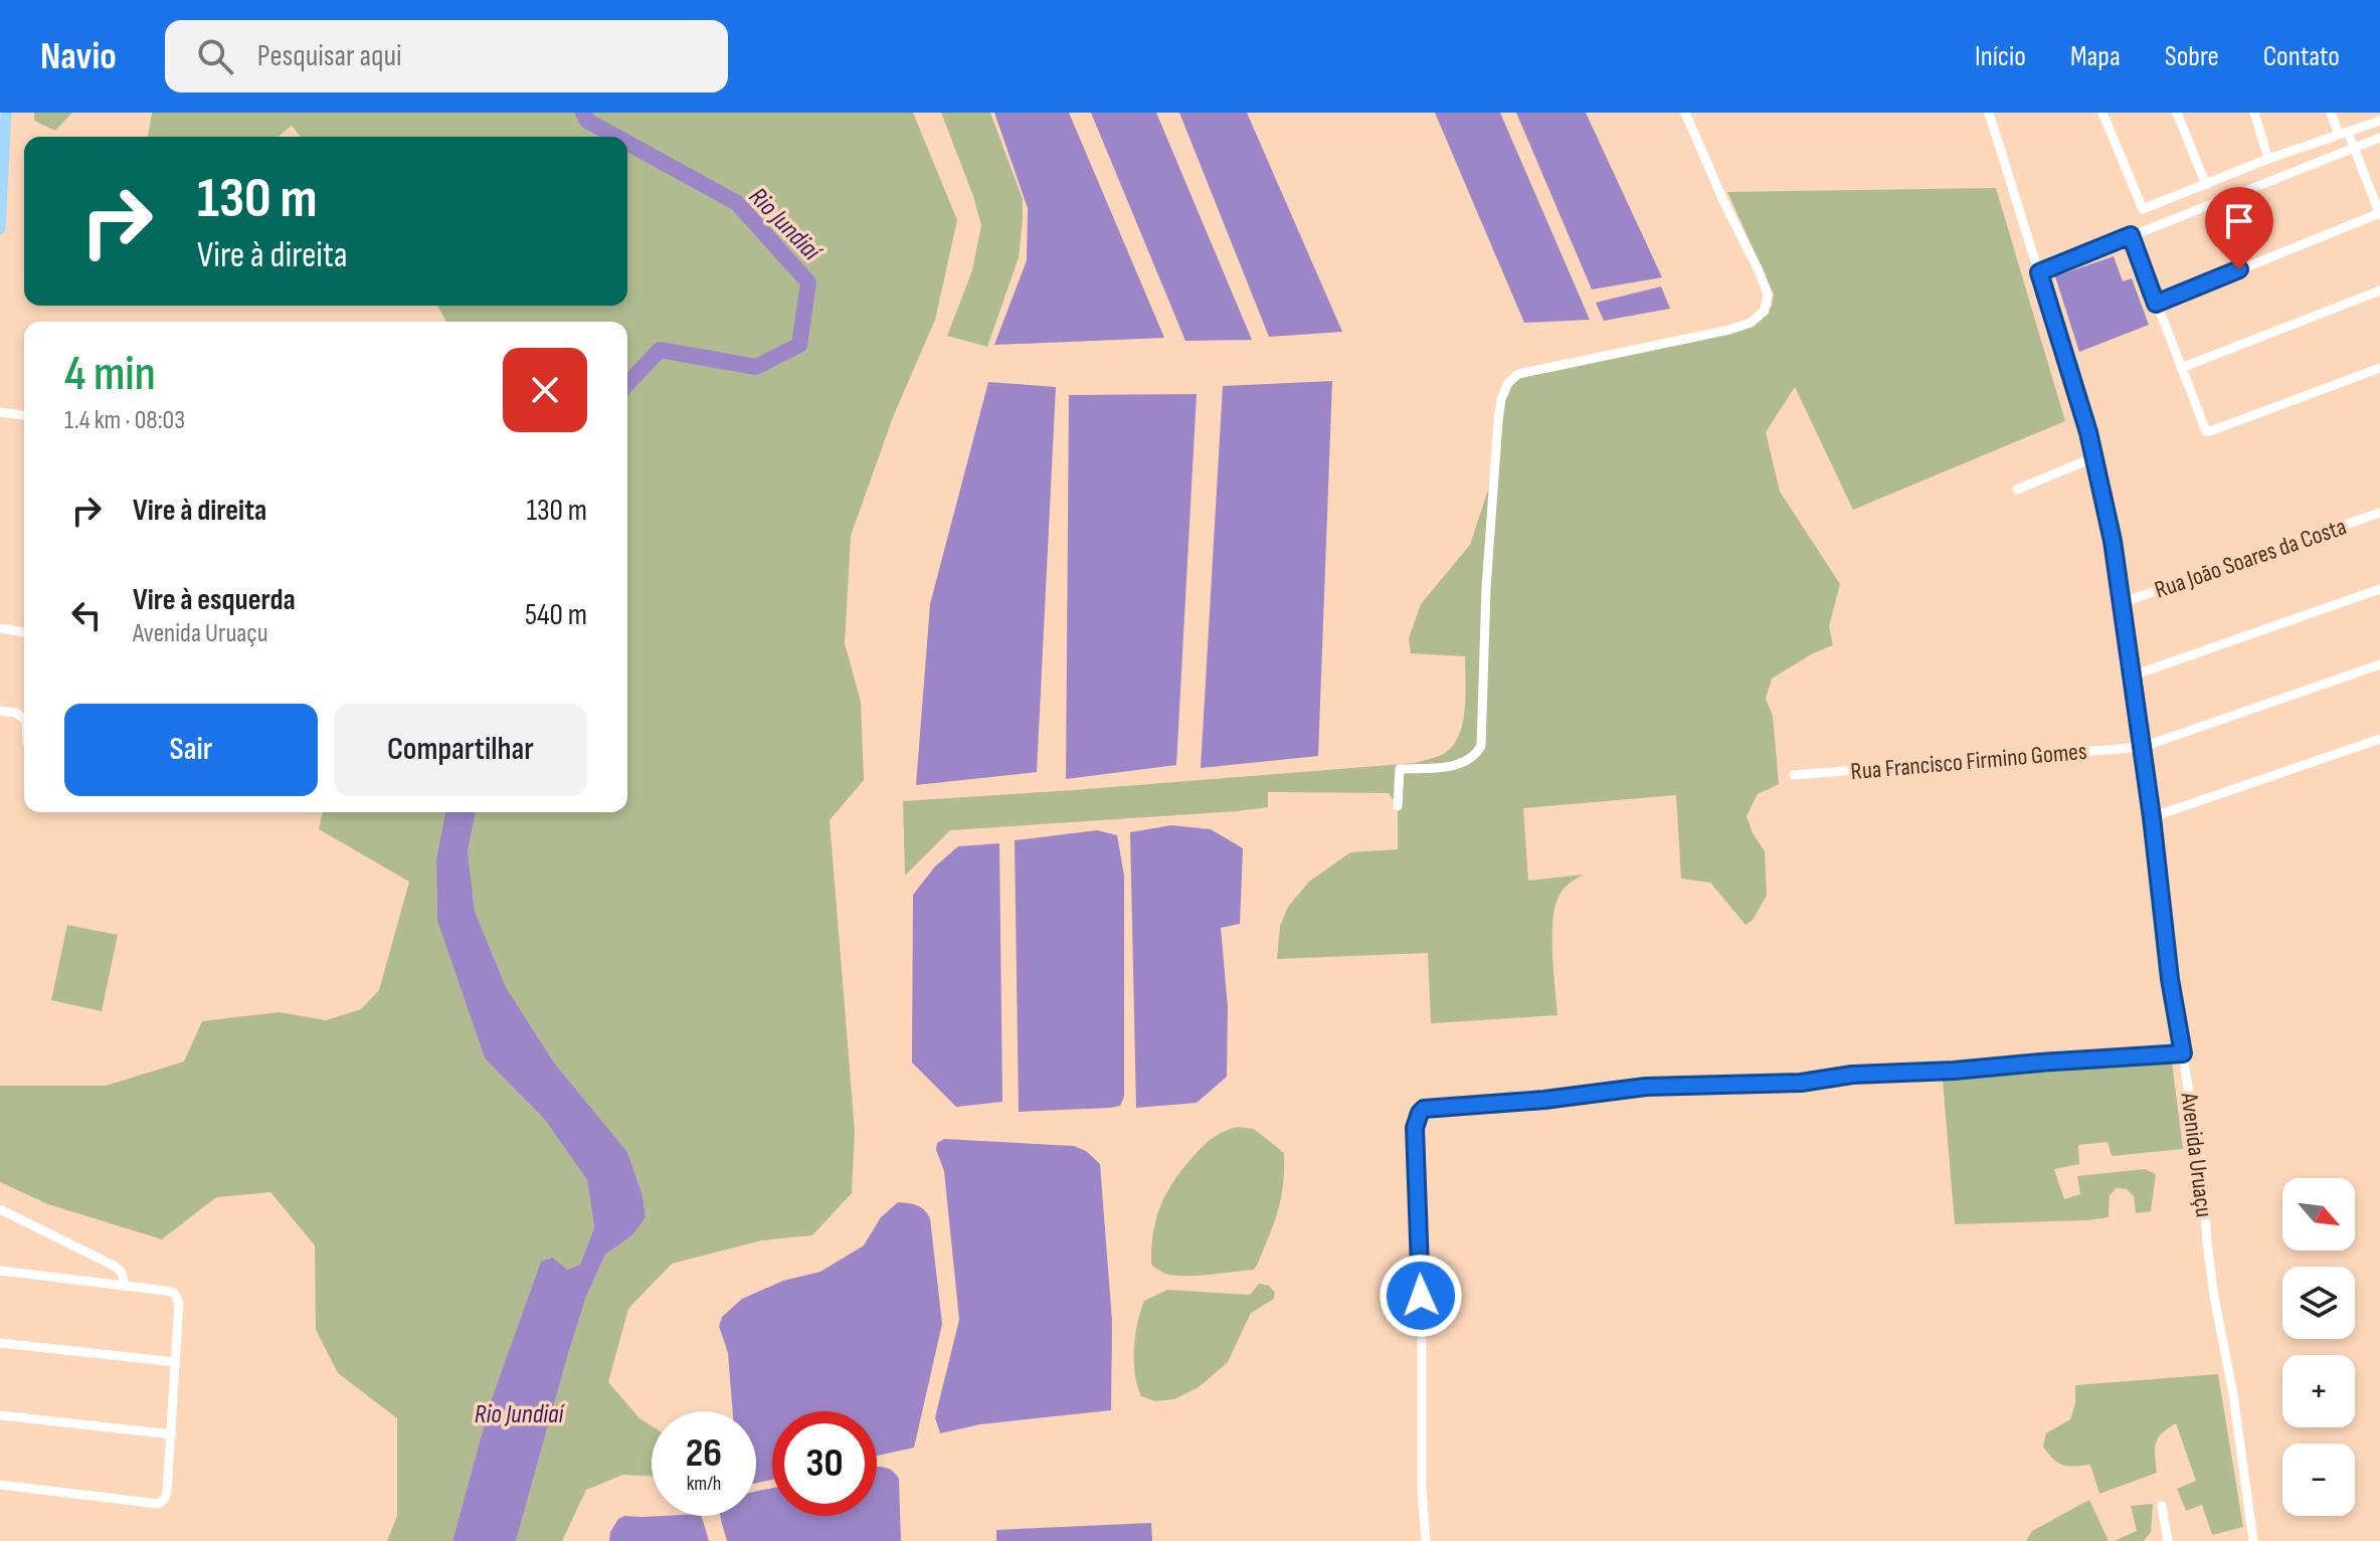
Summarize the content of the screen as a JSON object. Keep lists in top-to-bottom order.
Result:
{
  "streets": {
    "street": ["Rua João Soares da Costa", "Rua Francisco Firmino Gomes", "Avenida Uruaçu"]
  },
  "crossings": [
    ["Rua João Soares da Costa", "Avenida Uruaçu"],
    ["Rua Francisco Firmino Gomes", "Avenida Uruaçu"]
  ],
  "water": ["Rio Jundiaí"],
  "north": "bottom right",
  "page": {
    "header": "Navio",
    "search": "Pesquisar aqui",
    "nav": [
      "Início",
      "Mapa",
      "Sobre",
      "Contato"
    ],
    "turn": ["130 m", "Vire à direita"],
    "heading": ["4 min", "1.4 km · 08:03"],
    "list": [
      {
        "name": "Vire à direita",
        "value": "130 m"
      },
      {
        "name": "Vire à esquerda",
        "note": "Avenida Uruaçu",
        "value": "540 m"
      }
    ],
    "buttons": ["Sair", "Compartilhar"],
    "map_buttons": ["+", "−"],
    "speed": "26 km/h",
    "limit": "30"
  }
}
